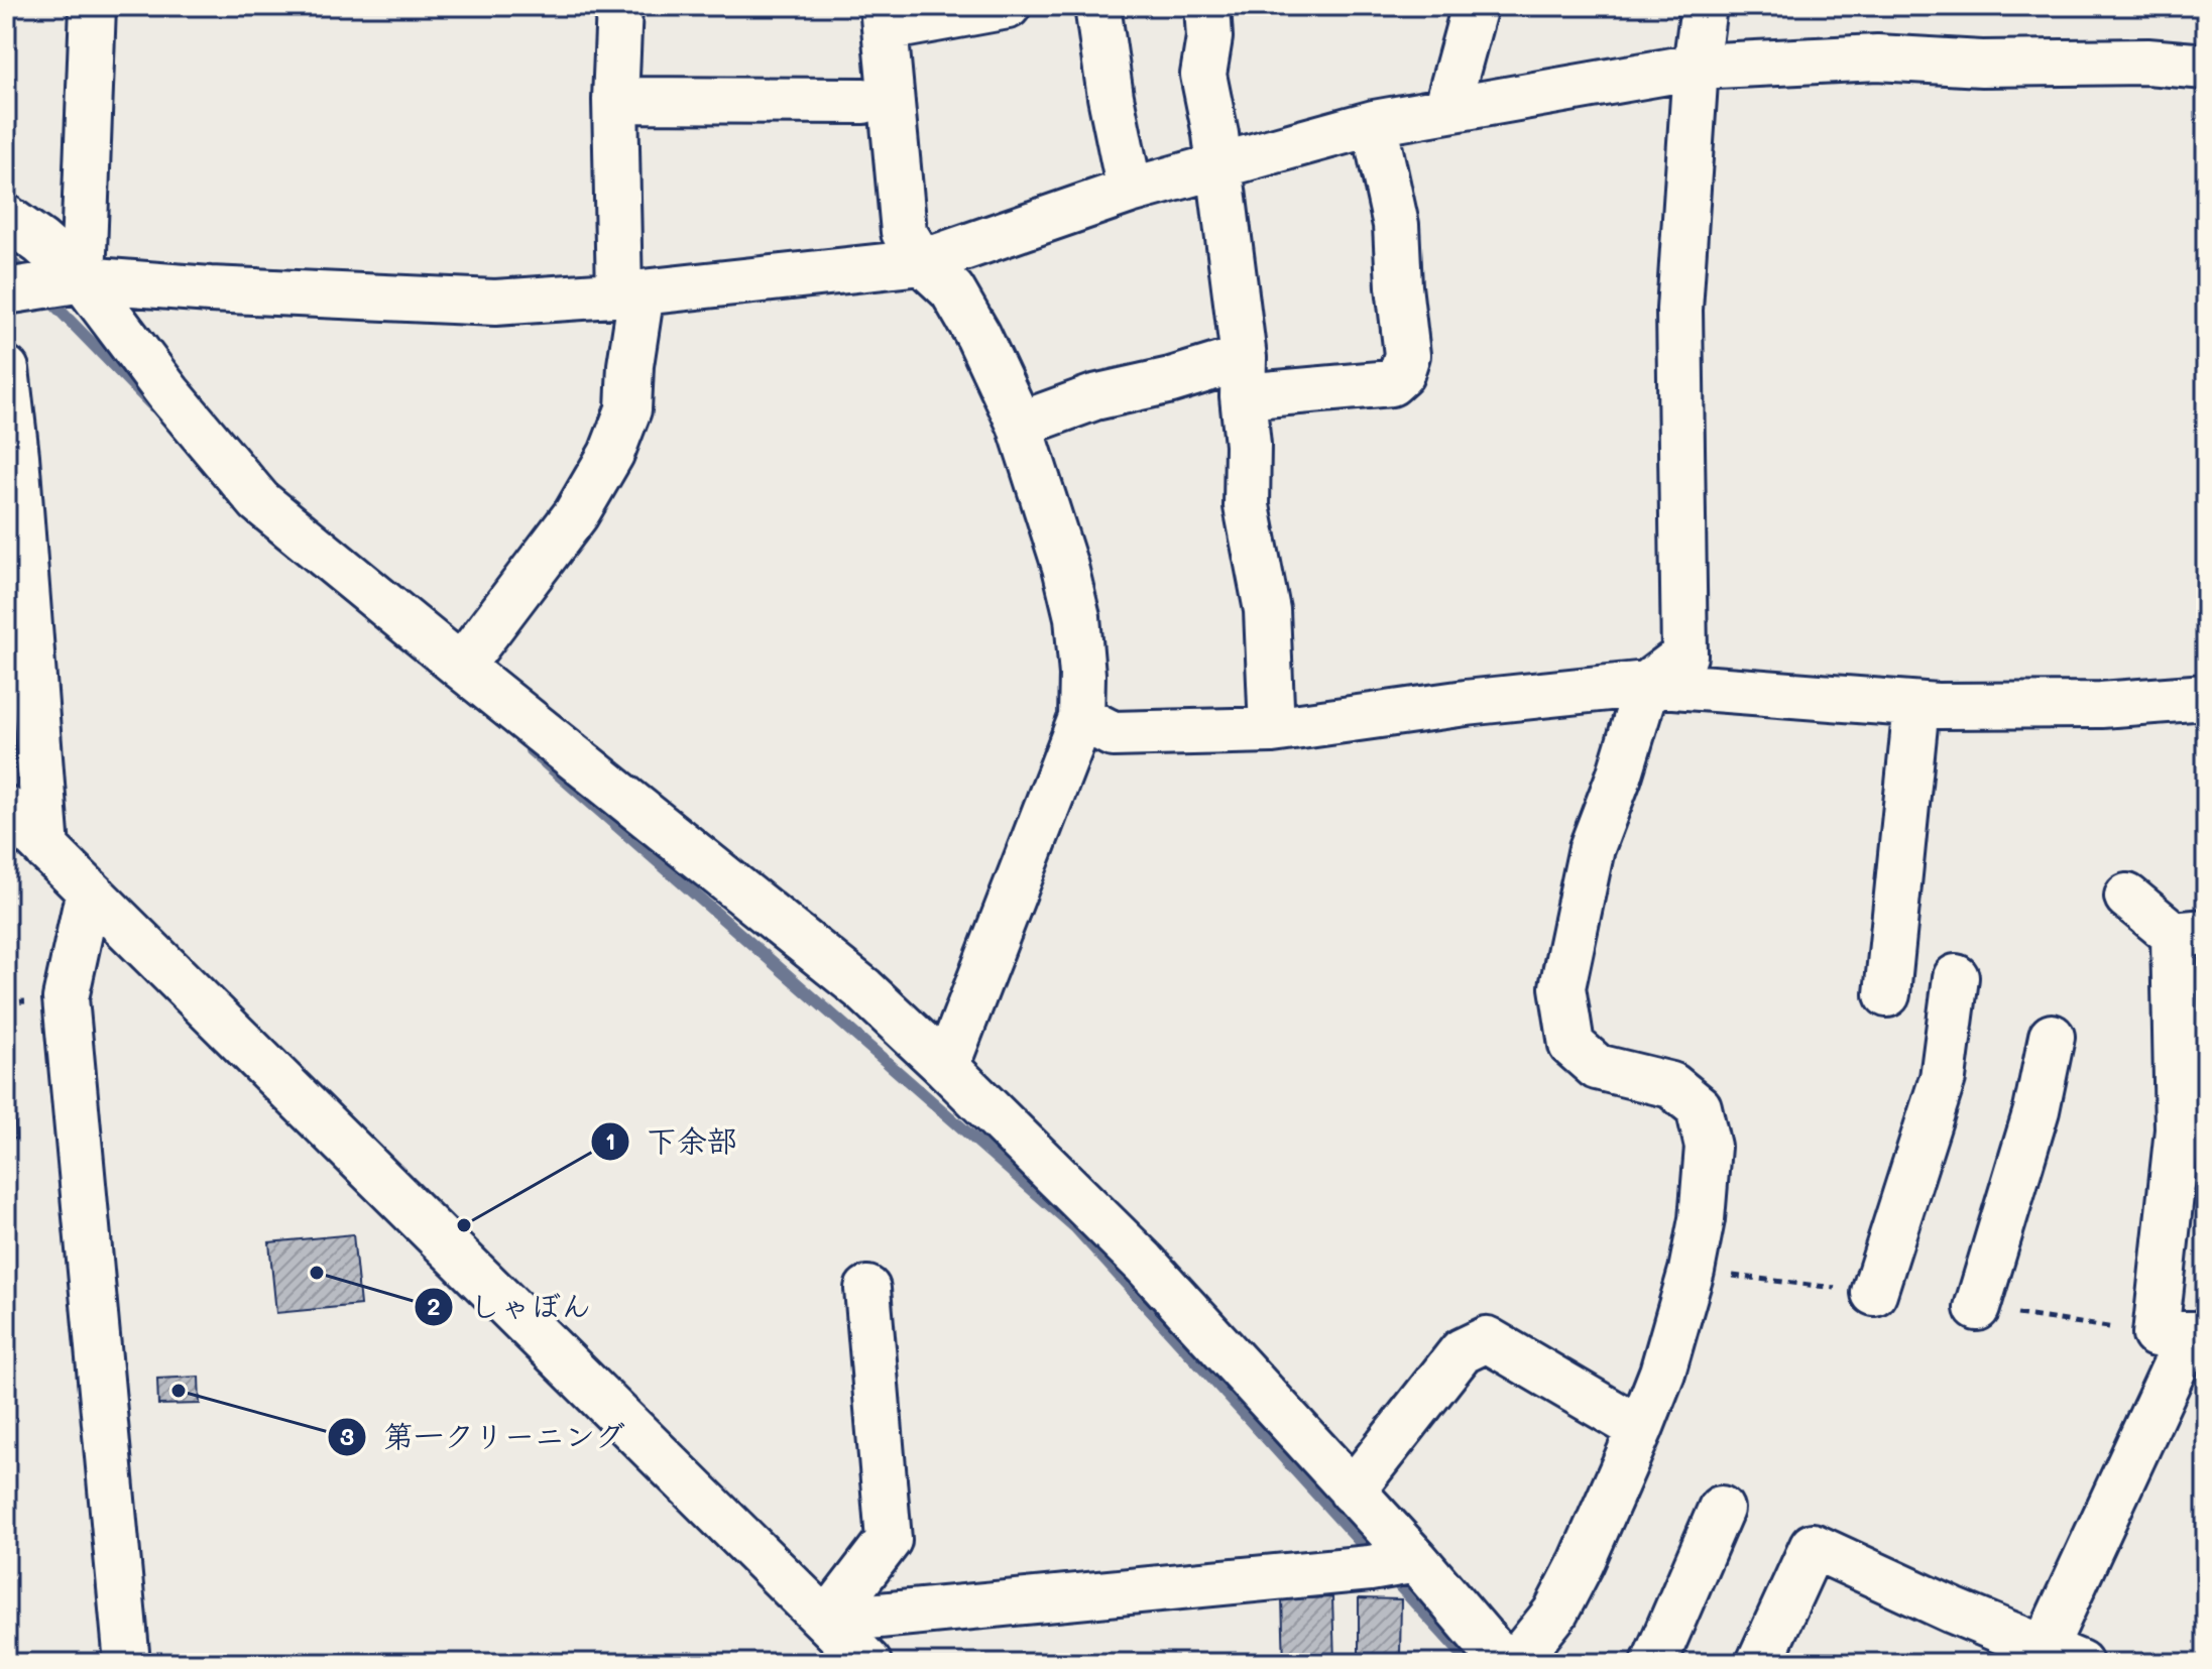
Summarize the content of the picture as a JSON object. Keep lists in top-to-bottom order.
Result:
{
  "places": ["下余部", "しゃぼん", "第一クリーニング"]
}
